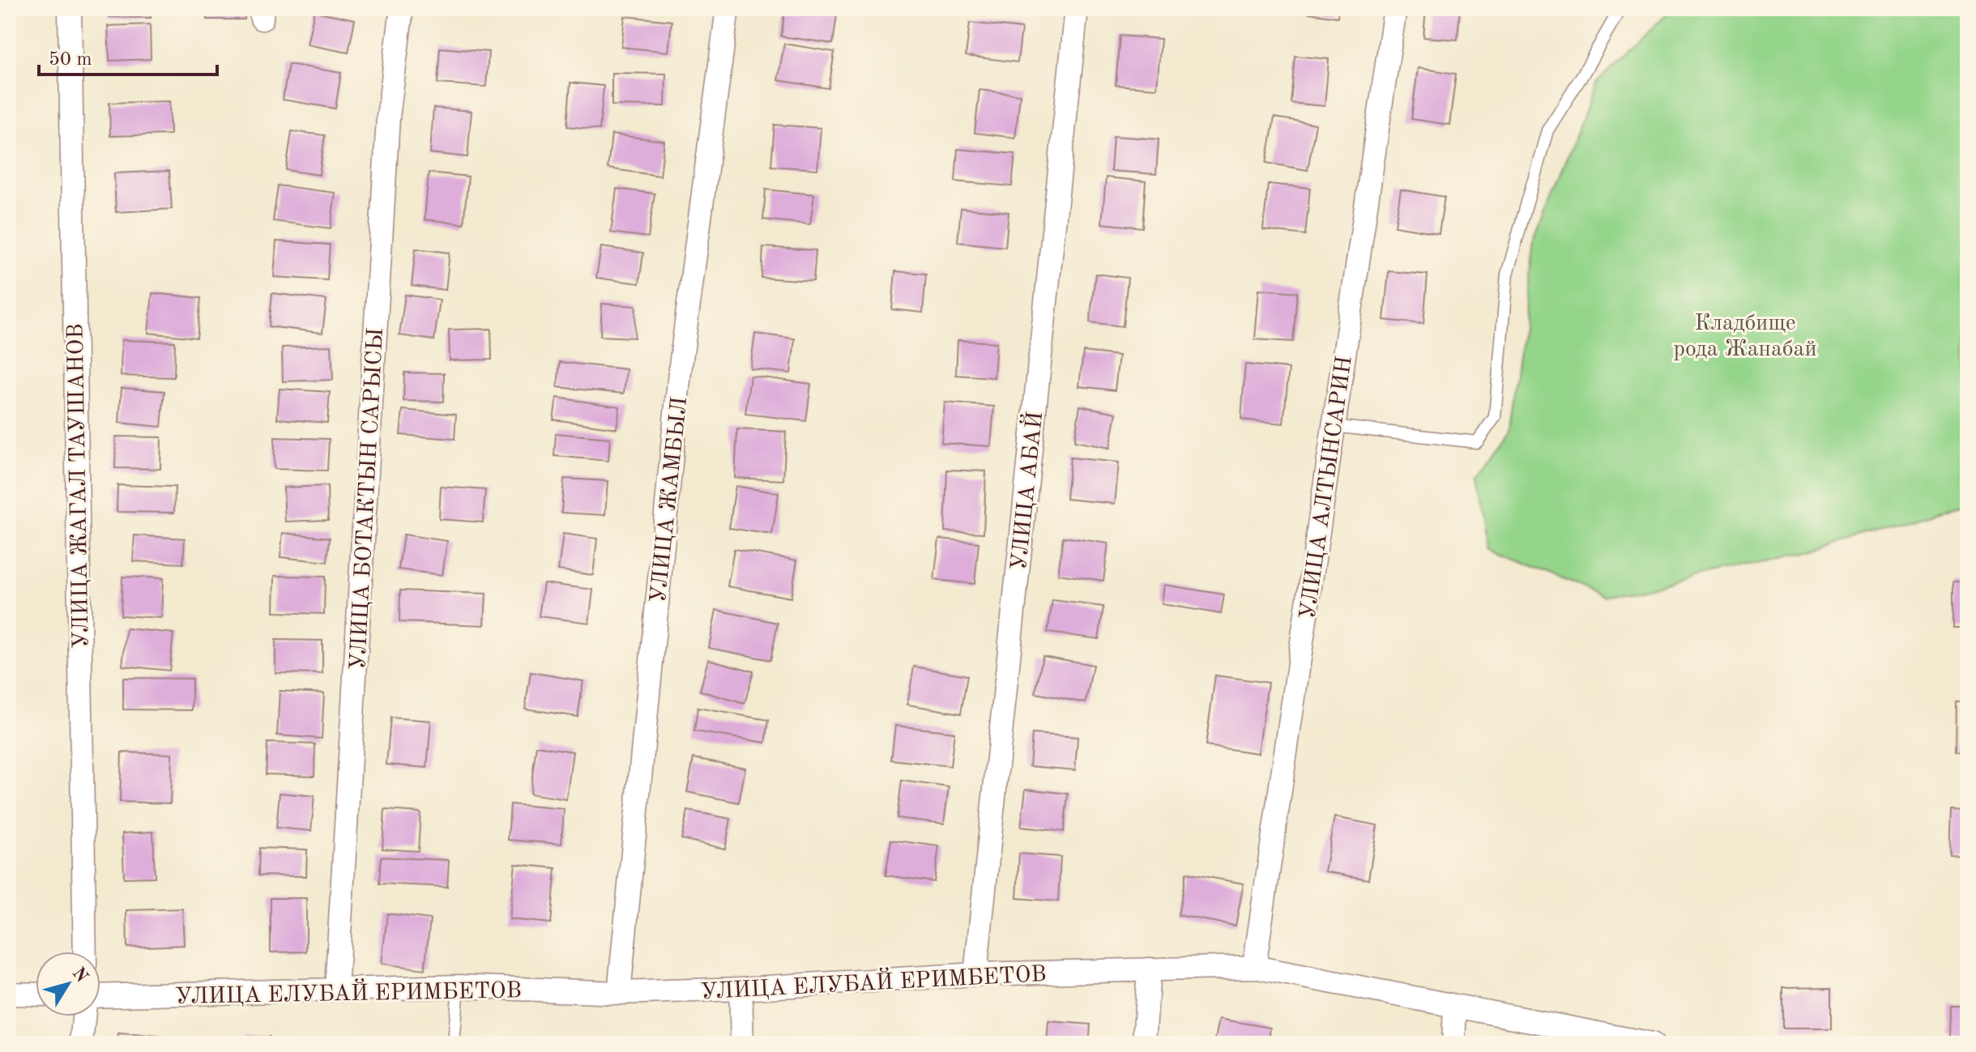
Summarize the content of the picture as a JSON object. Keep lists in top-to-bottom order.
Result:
{
  "streets": {
    "street": [
      "УЛИЦА ЖАГАЛ ТАУШАНОВ",
      "УЛИЦА АЛТЫНСАРИН",
      "УЛИЦА АБАЙ",
      "УЛИЦА БОТАКТЫН САРЫСЫ",
      "УЛИЦА ЖАМБЫЛ",
      "УЛИЦА ЕЛУБАЙ ЕРИМБЕТОВ"
    ]
  },
  "crossings": [
    ["УЛИЦА АЛТЫНСАРИН", "УЛИЦА ЕЛУБАЙ ЕРИМБЕТОВ"],
    ["УЛИЦА АБАЙ", "УЛИЦА ЕЛУБАЙ ЕРИМБЕТОВ"],
    ["УЛИЦА БОТАКТЫН САРЫСЫ", "УЛИЦА ЕЛУБАЙ ЕРИМБЕТОВ"],
    ["УЛИЦА ЖАМБЫЛ", "УЛИЦА ЕЛУБАЙ ЕРИМБЕТОВ"]
  ],
  "parks": ["Кладбище рода Жанабай"],
  "scale_bar": "50 m",
  "north": "top right"
}
